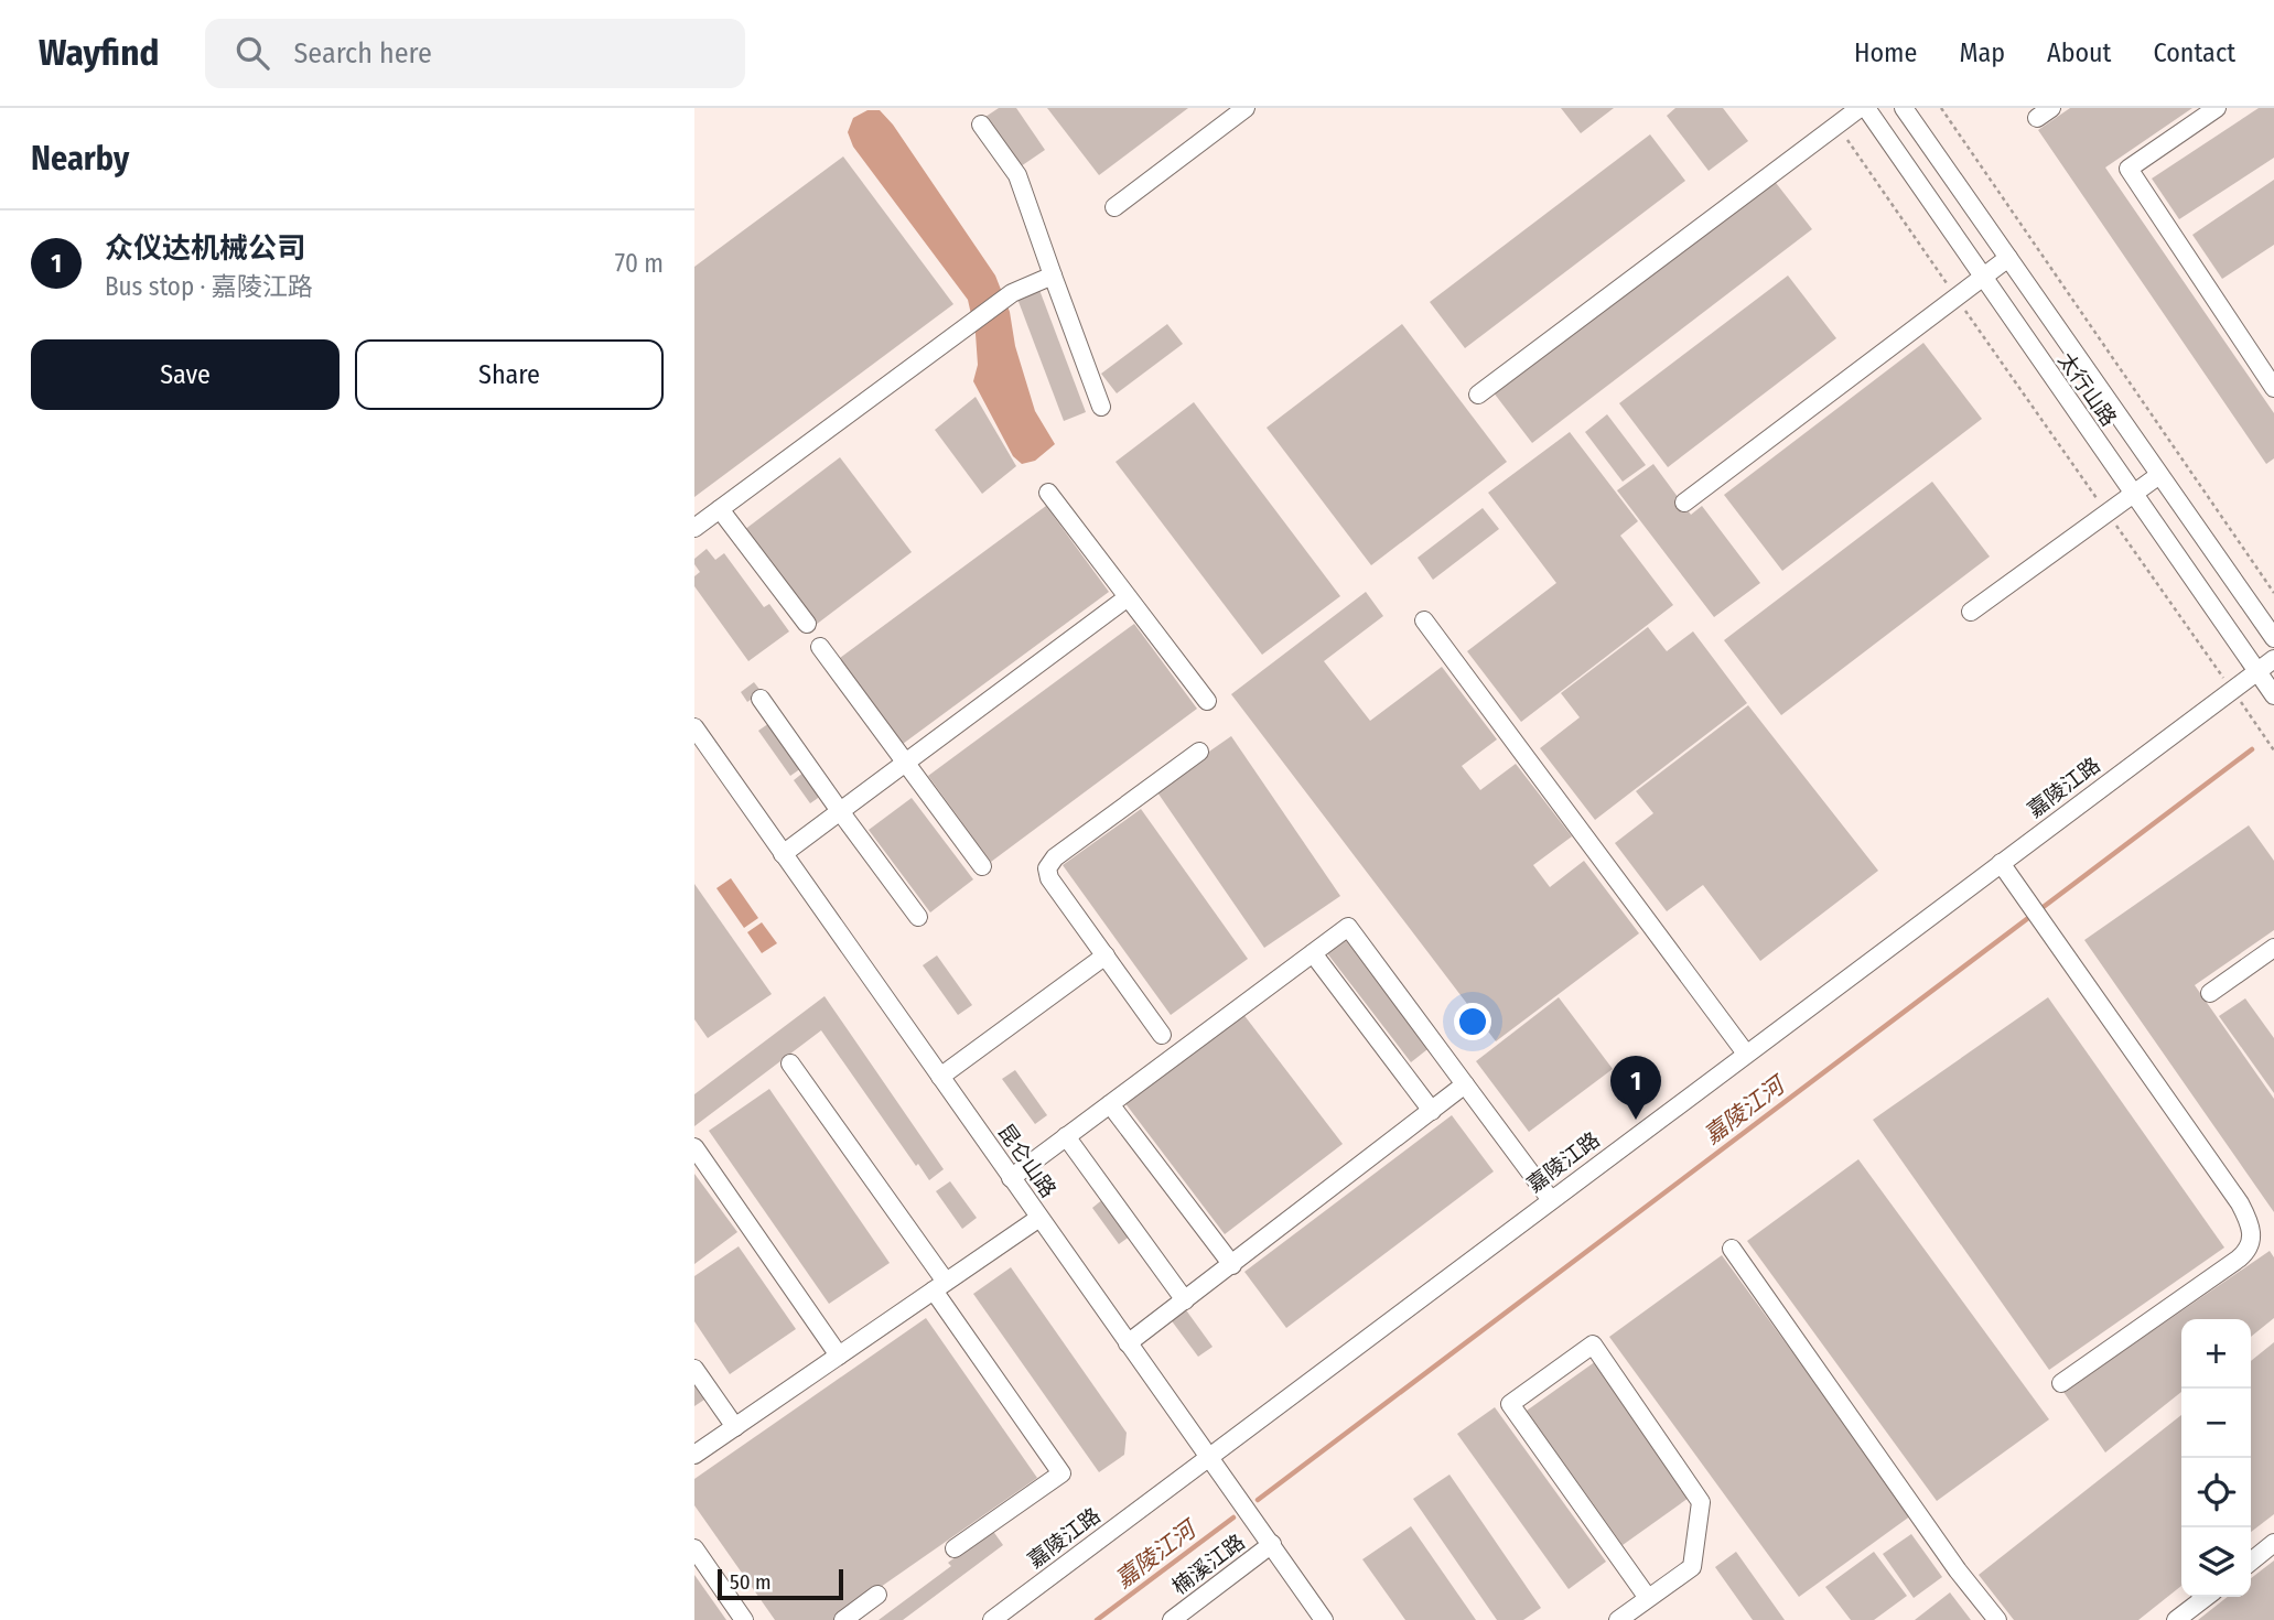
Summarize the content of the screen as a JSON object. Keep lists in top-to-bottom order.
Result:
{
  "streets": {
    "street": [
      "太行山路",
      "嘉陵江路",
      "昆仑山路",
      "楠溪江路"
    ]
  },
  "crossings": [
    ["太行山路", "嘉陵江路"],
    ["嘉陵江路", "昆仑山路"],
    ["昆仑山路", "楠溪江路"]
  ],
  "water": ["嘉陵江河"],
  "scale_bar": "50 m",
  "page": {
    "header": "Wayfind",
    "search": "Search here",
    "nav": [
      "Home",
      "Map",
      "About",
      "Contact"
    ],
    "heading": "Nearby",
    "list": [
      {
        "mark": "1",
        "name": "众仪达机械公司",
        "note": "Bus stop · 嘉陵江路",
        "value": "70 m"
      }
    ],
    "buttons": ["Save", "Share"],
    "pins": "1",
    "map_buttons": ["+", "−"],
    "scale": "50 m"
  }
}
